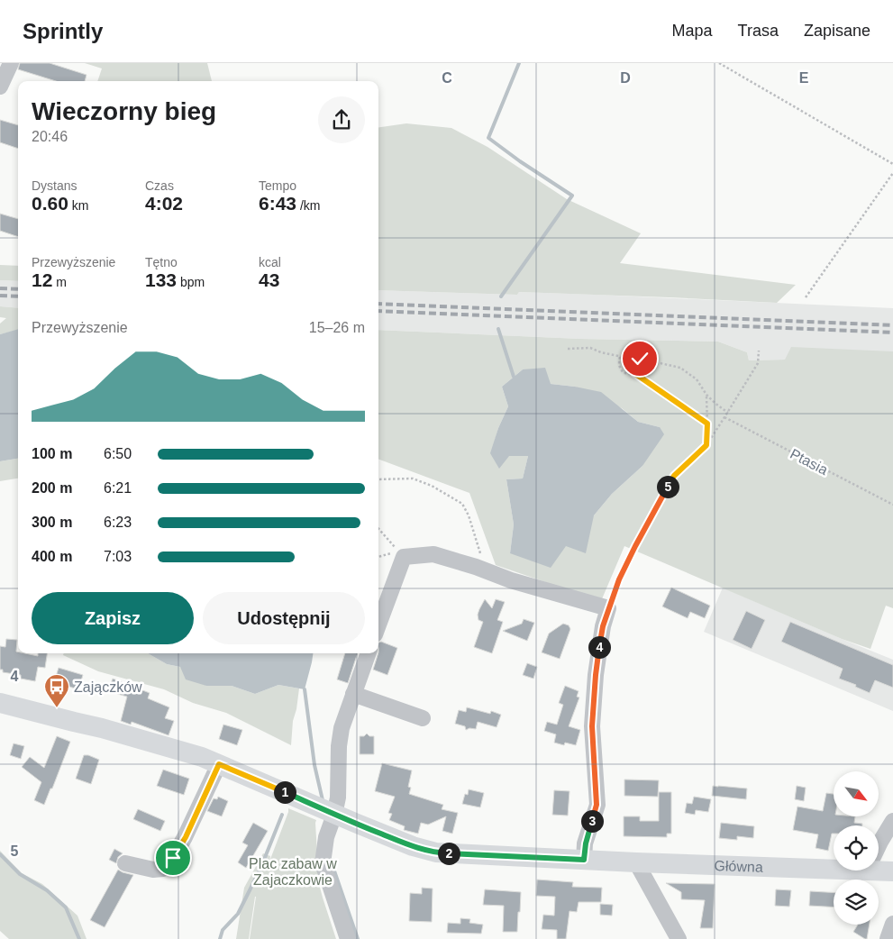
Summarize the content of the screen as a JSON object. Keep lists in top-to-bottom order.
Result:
{
  "streets": {
    "main road": ["Główna"],
    "path": ["Ptasia"]
  },
  "parks": ["Plac zabaw w Zajaczkowie"],
  "places": {
    "bus stop": ["Zajączków"]
  },
  "north": "bottom right",
  "page": {
    "header": "Sprintly",
    "nav": ["Mapa", "Trasa", "Zapisane"],
    "heading": ["Wieczorny bieg", "20:46"],
    "stats": [
      ["Dystans", "0.60 km"],
      ["Czas", "4:02"],
      ["Tempo", "6:43 /km"],
      ["Przewyższenie", "12 m"],
      ["Tętno", "133 bpm"],
      ["kcal", "43"]
    ],
    "chart": ["Przewyższenie", "15–26 m"],
    "list": [
      {
        "name": "100 m",
        "note": "6:50"
      },
      {
        "name": "200 m",
        "note": "6:21"
      },
      {
        "name": "300 m",
        "note": "6:23"
      },
      {
        "name": "400 m",
        "note": "7:03"
      }
    ],
    "pins": [
      "5",
      "4",
      "1",
      "3",
      "2"
    ],
    "buttons": ["Zapisz", "Udostępnij"]
  },
  "grid": {
    "columns": ["C", "D", "E"],
    "rows": ["4", "5"]
  }
}
